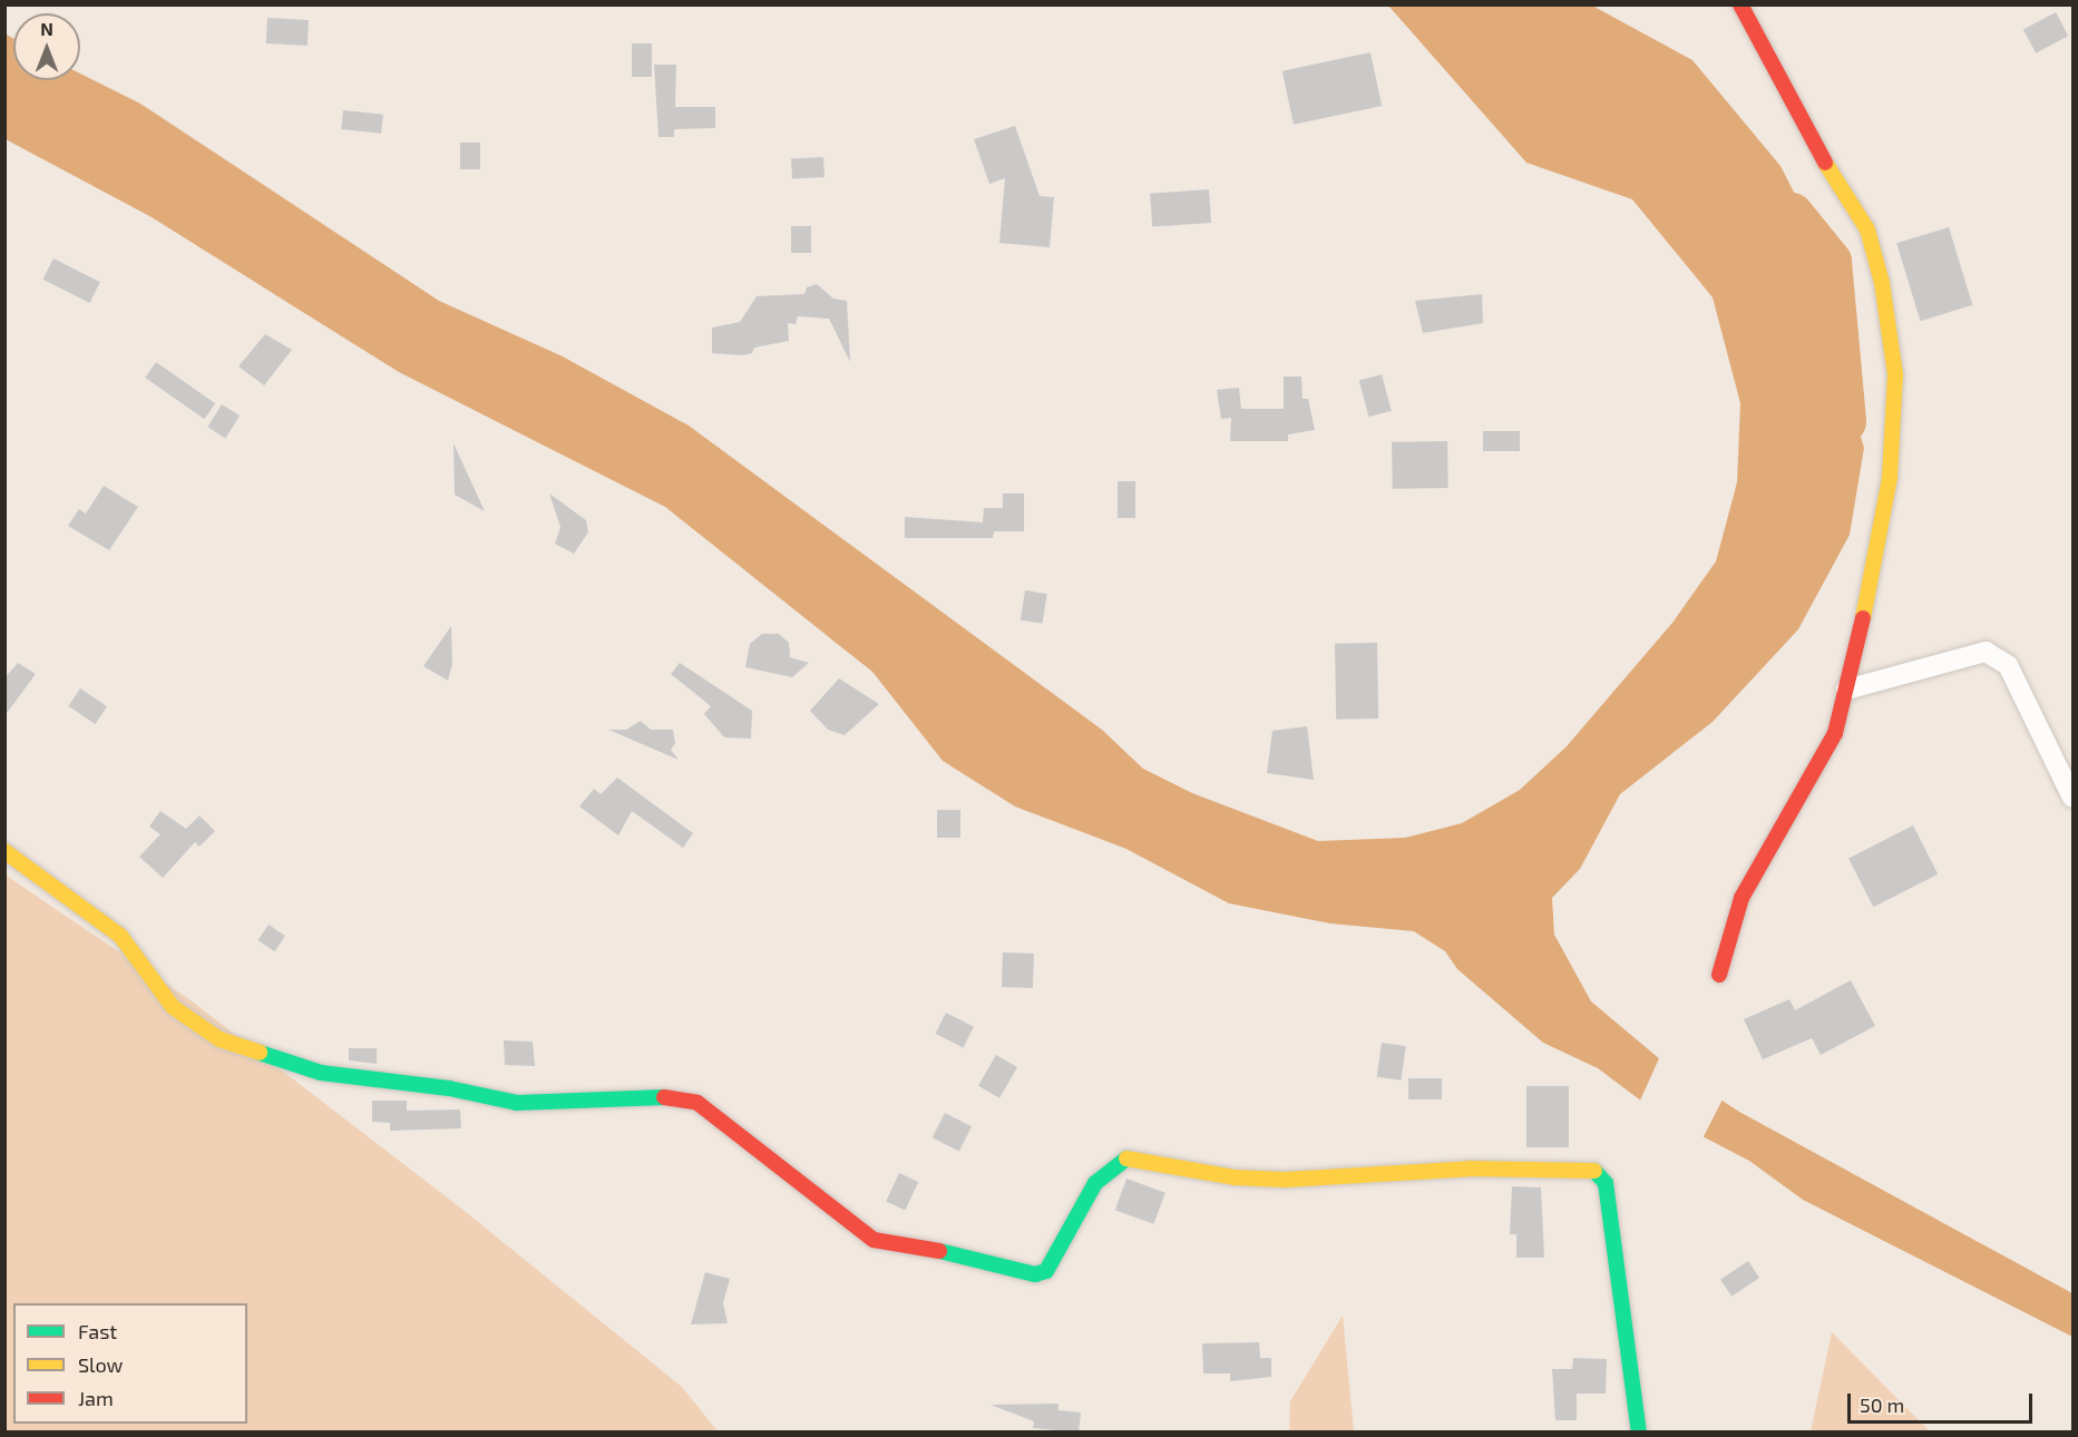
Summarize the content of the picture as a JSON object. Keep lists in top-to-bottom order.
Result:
{
  "legend": ["Fast", "Slow", "Jam"],
  "scale_bar": "50 m",
  "north": "top"
}
